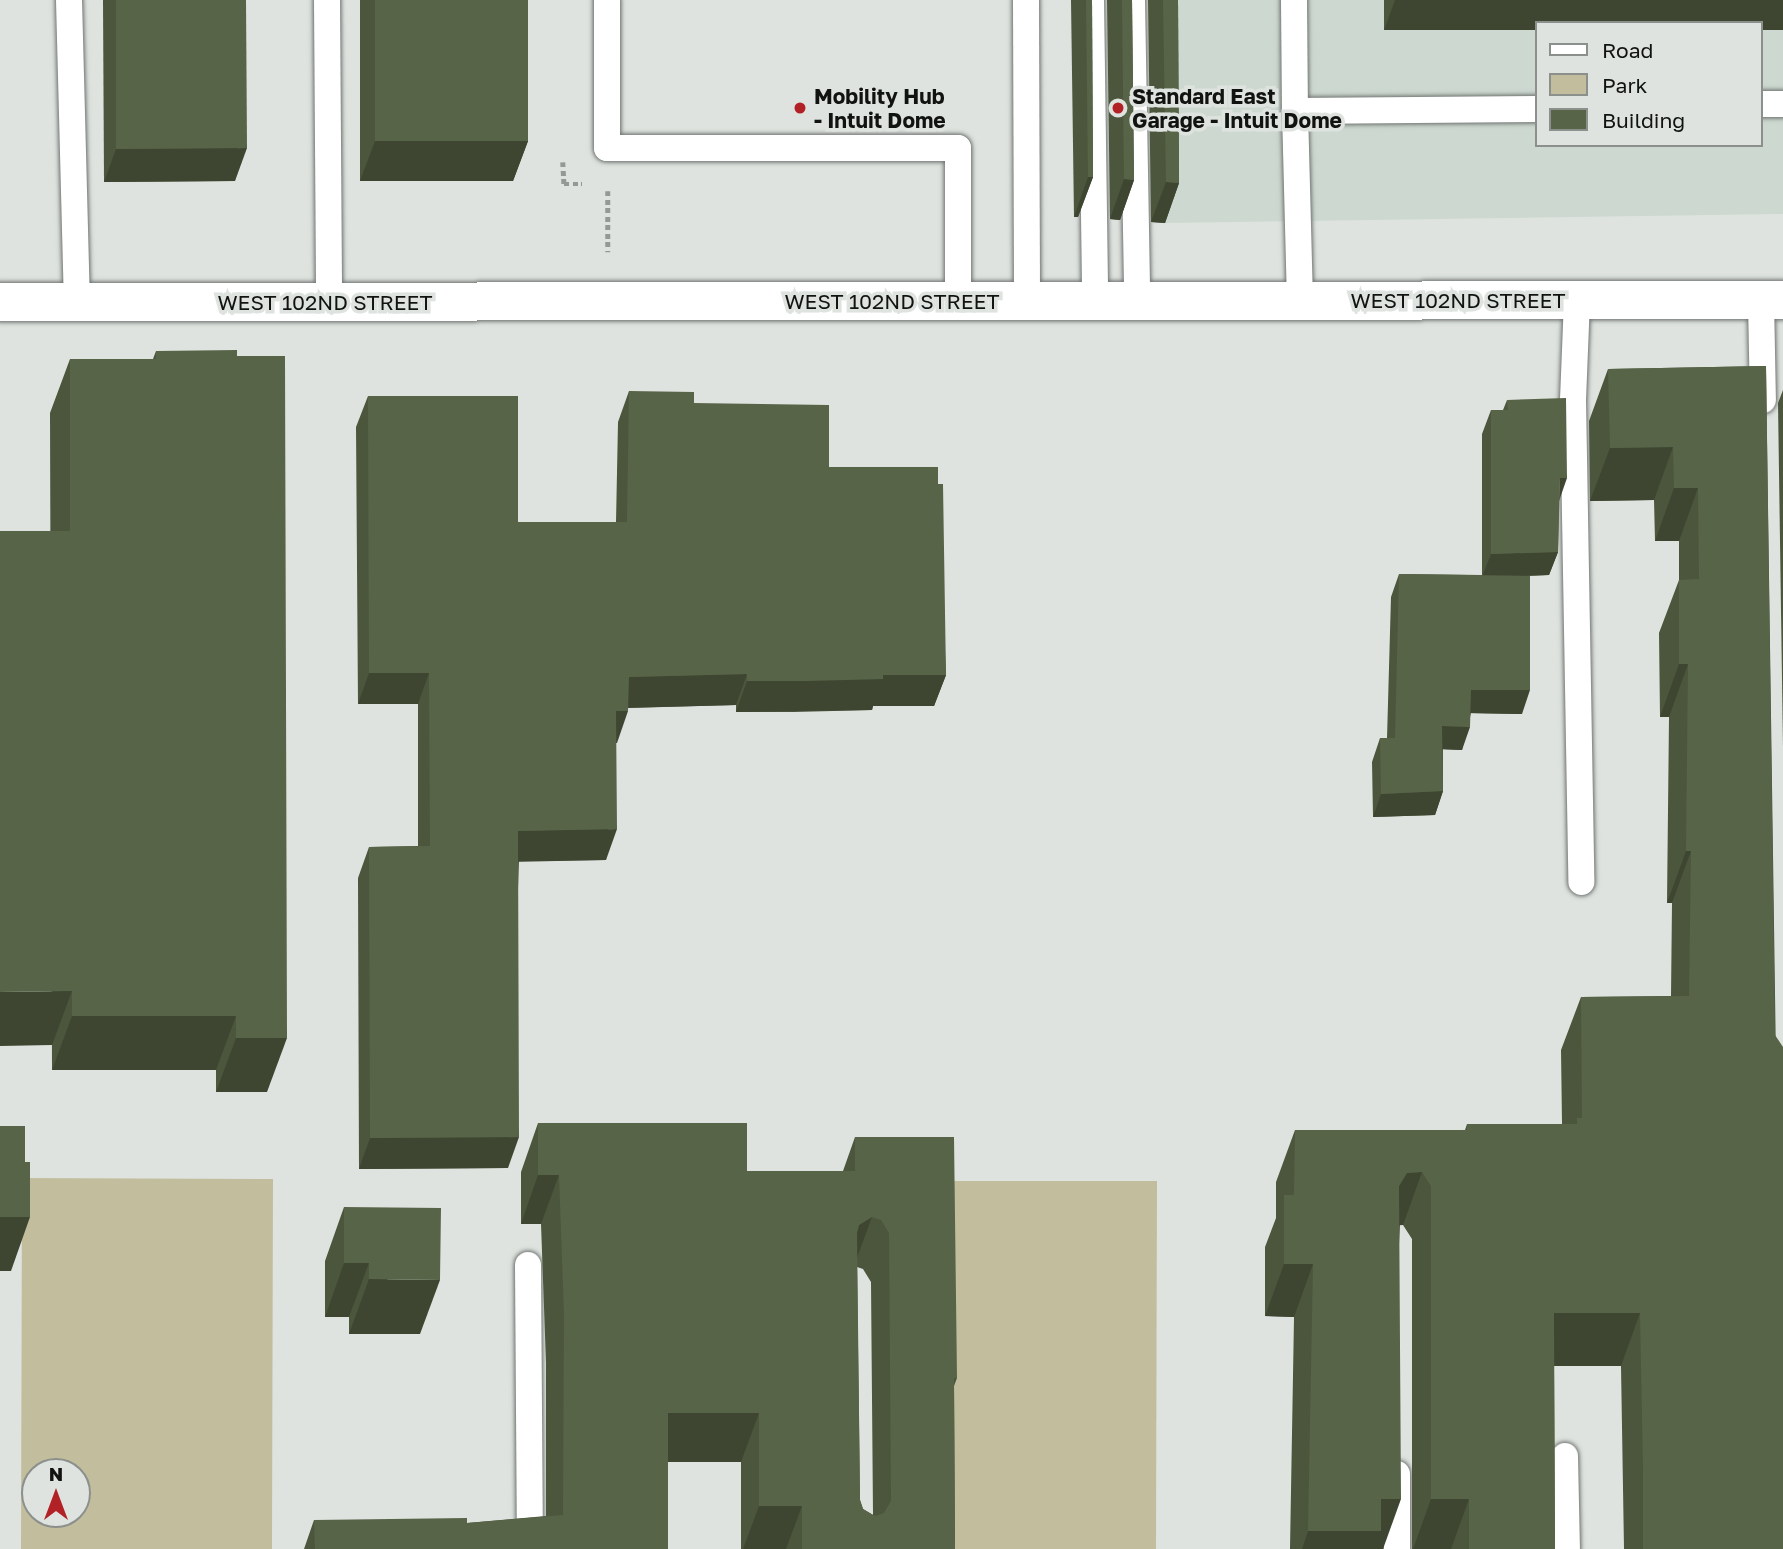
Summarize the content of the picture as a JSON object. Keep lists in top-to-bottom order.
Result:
{
  "streets": {
    "street": ["WEST 102ND STREET"]
  },
  "places": ["Mobility Hub - Intuit Dome", "Standard East Garage - Intuit Dome"],
  "legend": ["Road", "Park", "Building"],
  "north": "top"
}
